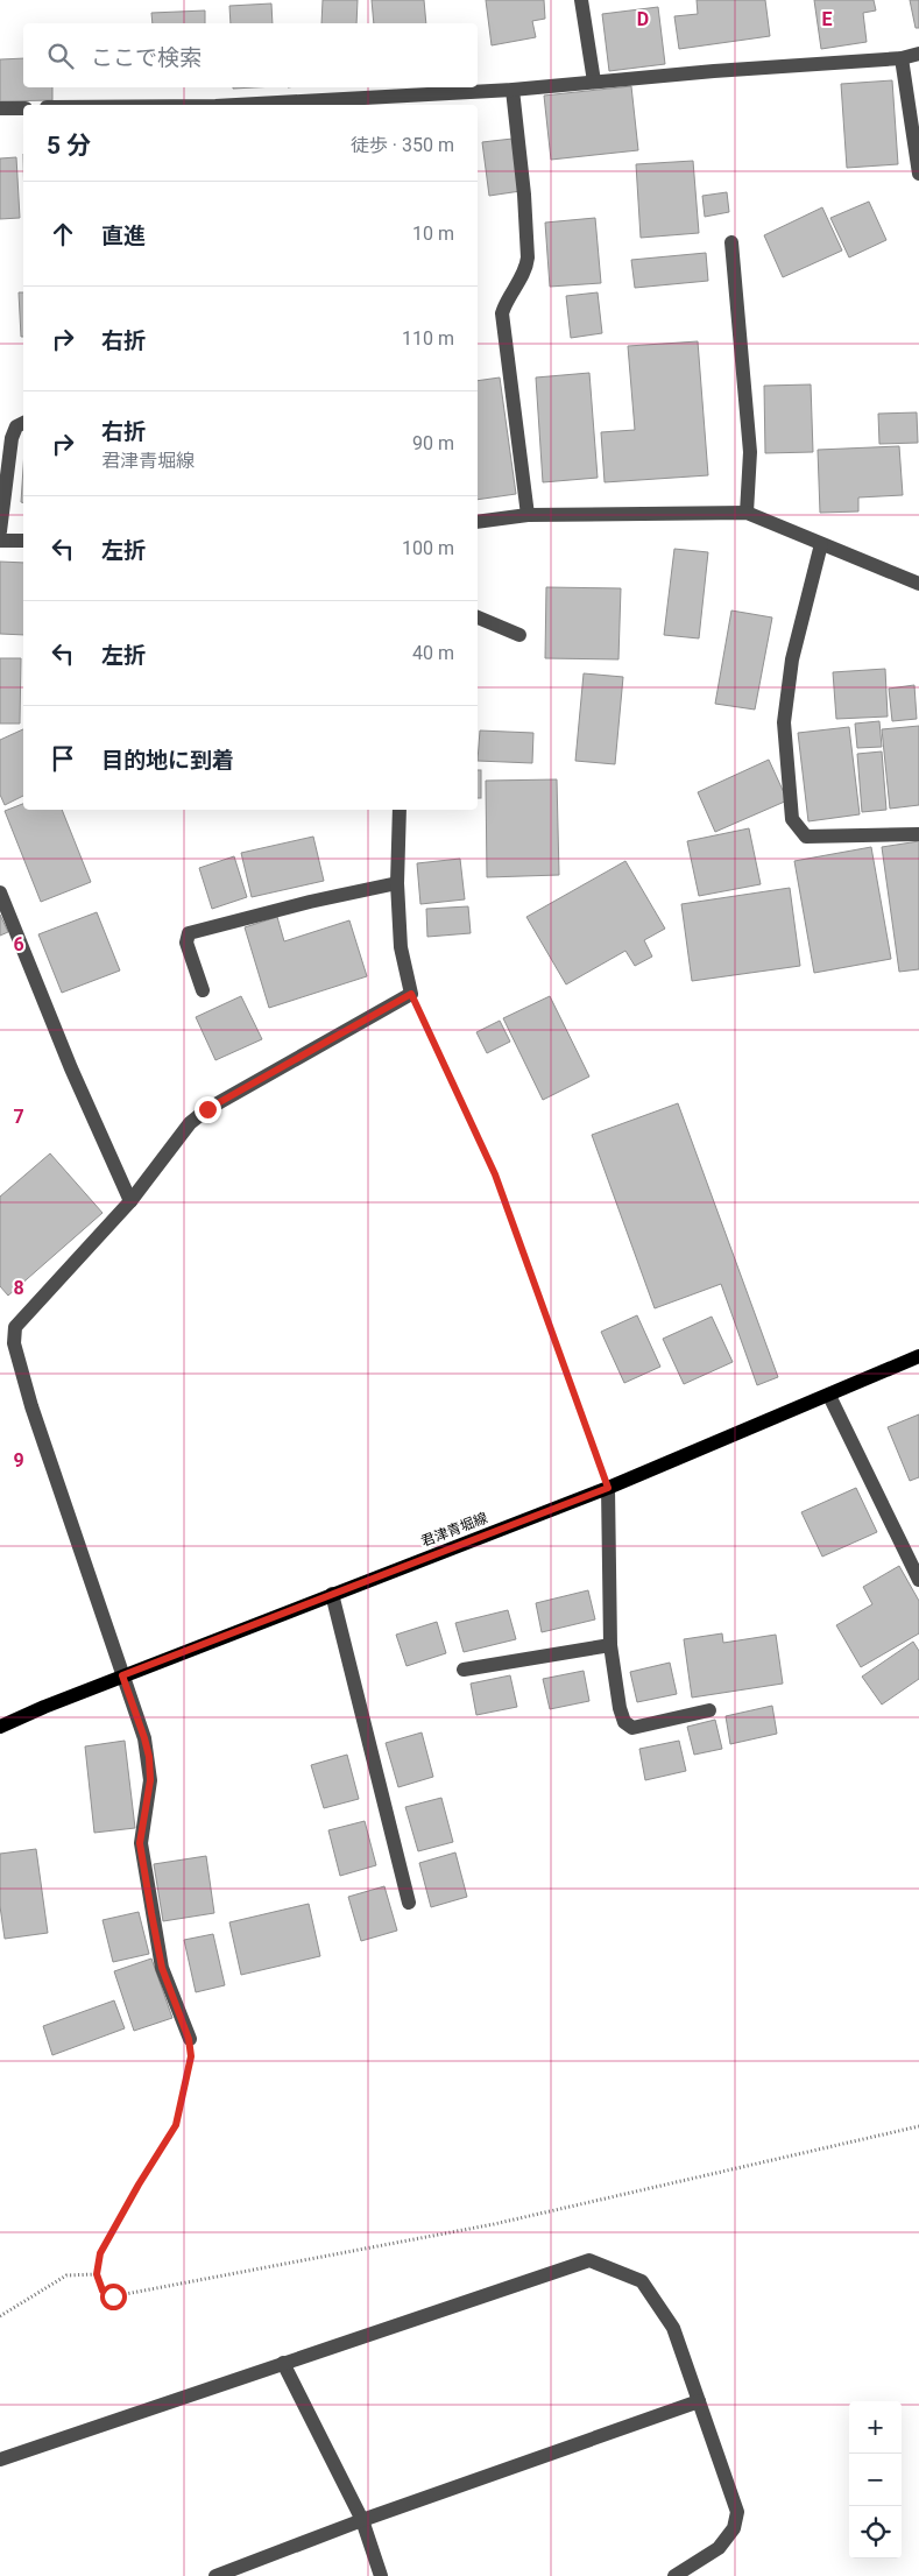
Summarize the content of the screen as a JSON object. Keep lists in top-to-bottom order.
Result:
{
  "streets": {
    "main road": ["君津青堀線"]
  },
  "page": {
    "search": "ここで検索",
    "heading": ["5 分", "徒歩 · 350 m"],
    "list": [
      ["直進", "10 m"],
      ["右折", "110 m"],
      ["右折", "君津青堀線", "90 m"],
      ["左折", "100 m"],
      ["左折", "40 m"],
      "目的地に到着"
    ],
    "map_buttons": ["+", "−"]
  },
  "grid": {
    "columns": ["D", "E"],
    "rows": [
      "6",
      "7",
      "8",
      "9"
    ]
  }
}
